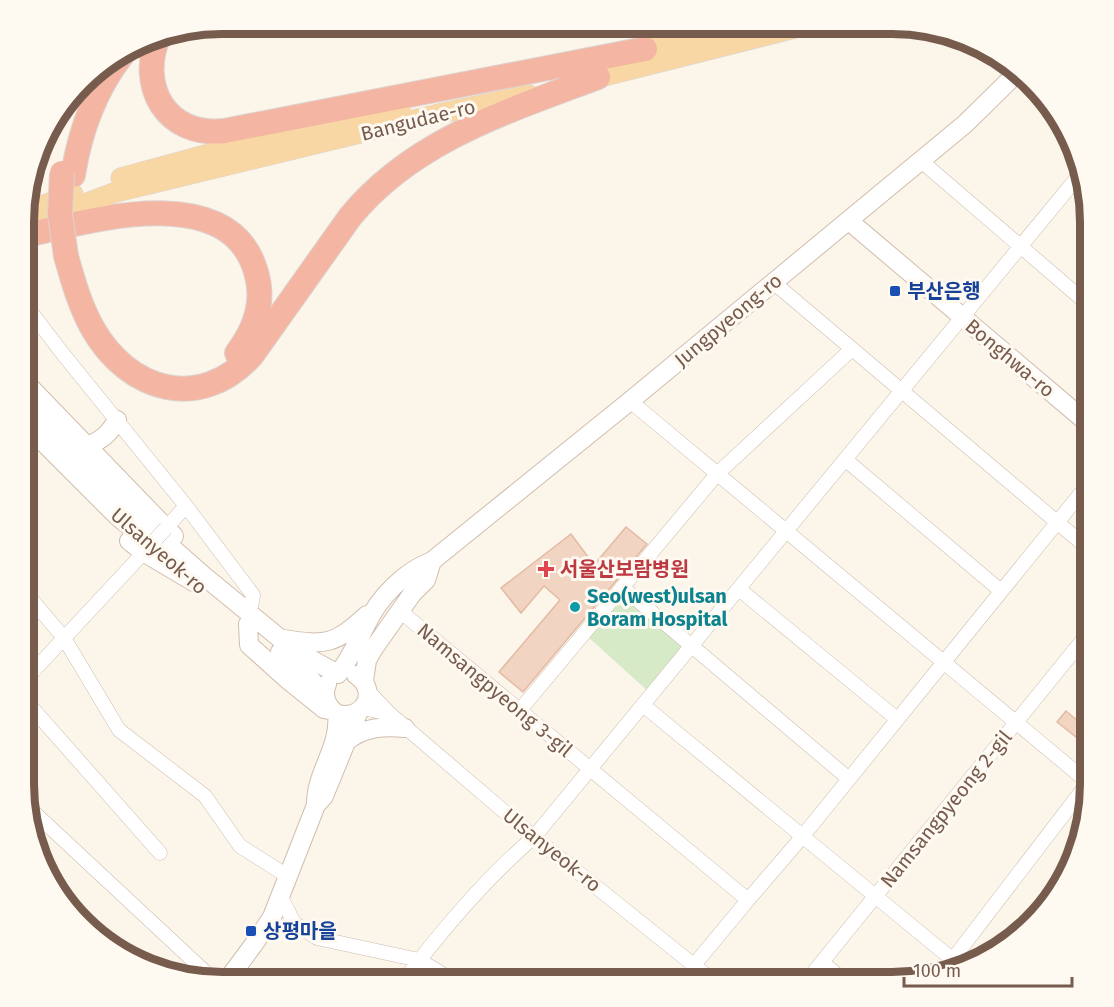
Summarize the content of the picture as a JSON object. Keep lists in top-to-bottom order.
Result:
{
  "streets": {
    "main road": [
      "Bangudae-ro",
      "Jungpyeong-ro",
      "Bonghwa-ro",
      "Ulsanyeok-ro"
    ],
    "street": ["Namsangpyeong 3-gil", "Namsangpyeong 2-gil"]
  },
  "crossings": [
    ["Jungpyeong-ro", "Bonghwa-ro"],
    ["Jungpyeong-ro", "Namsangpyeong 2-gil"]
  ],
  "places": {
    "transit": ["부산은행", "상평마을"],
    "health": ["서울산보람병원"],
    "other": ["Seo(west)ulsan Boram Hospital"]
  },
  "scale_bar": "100 m"
}
